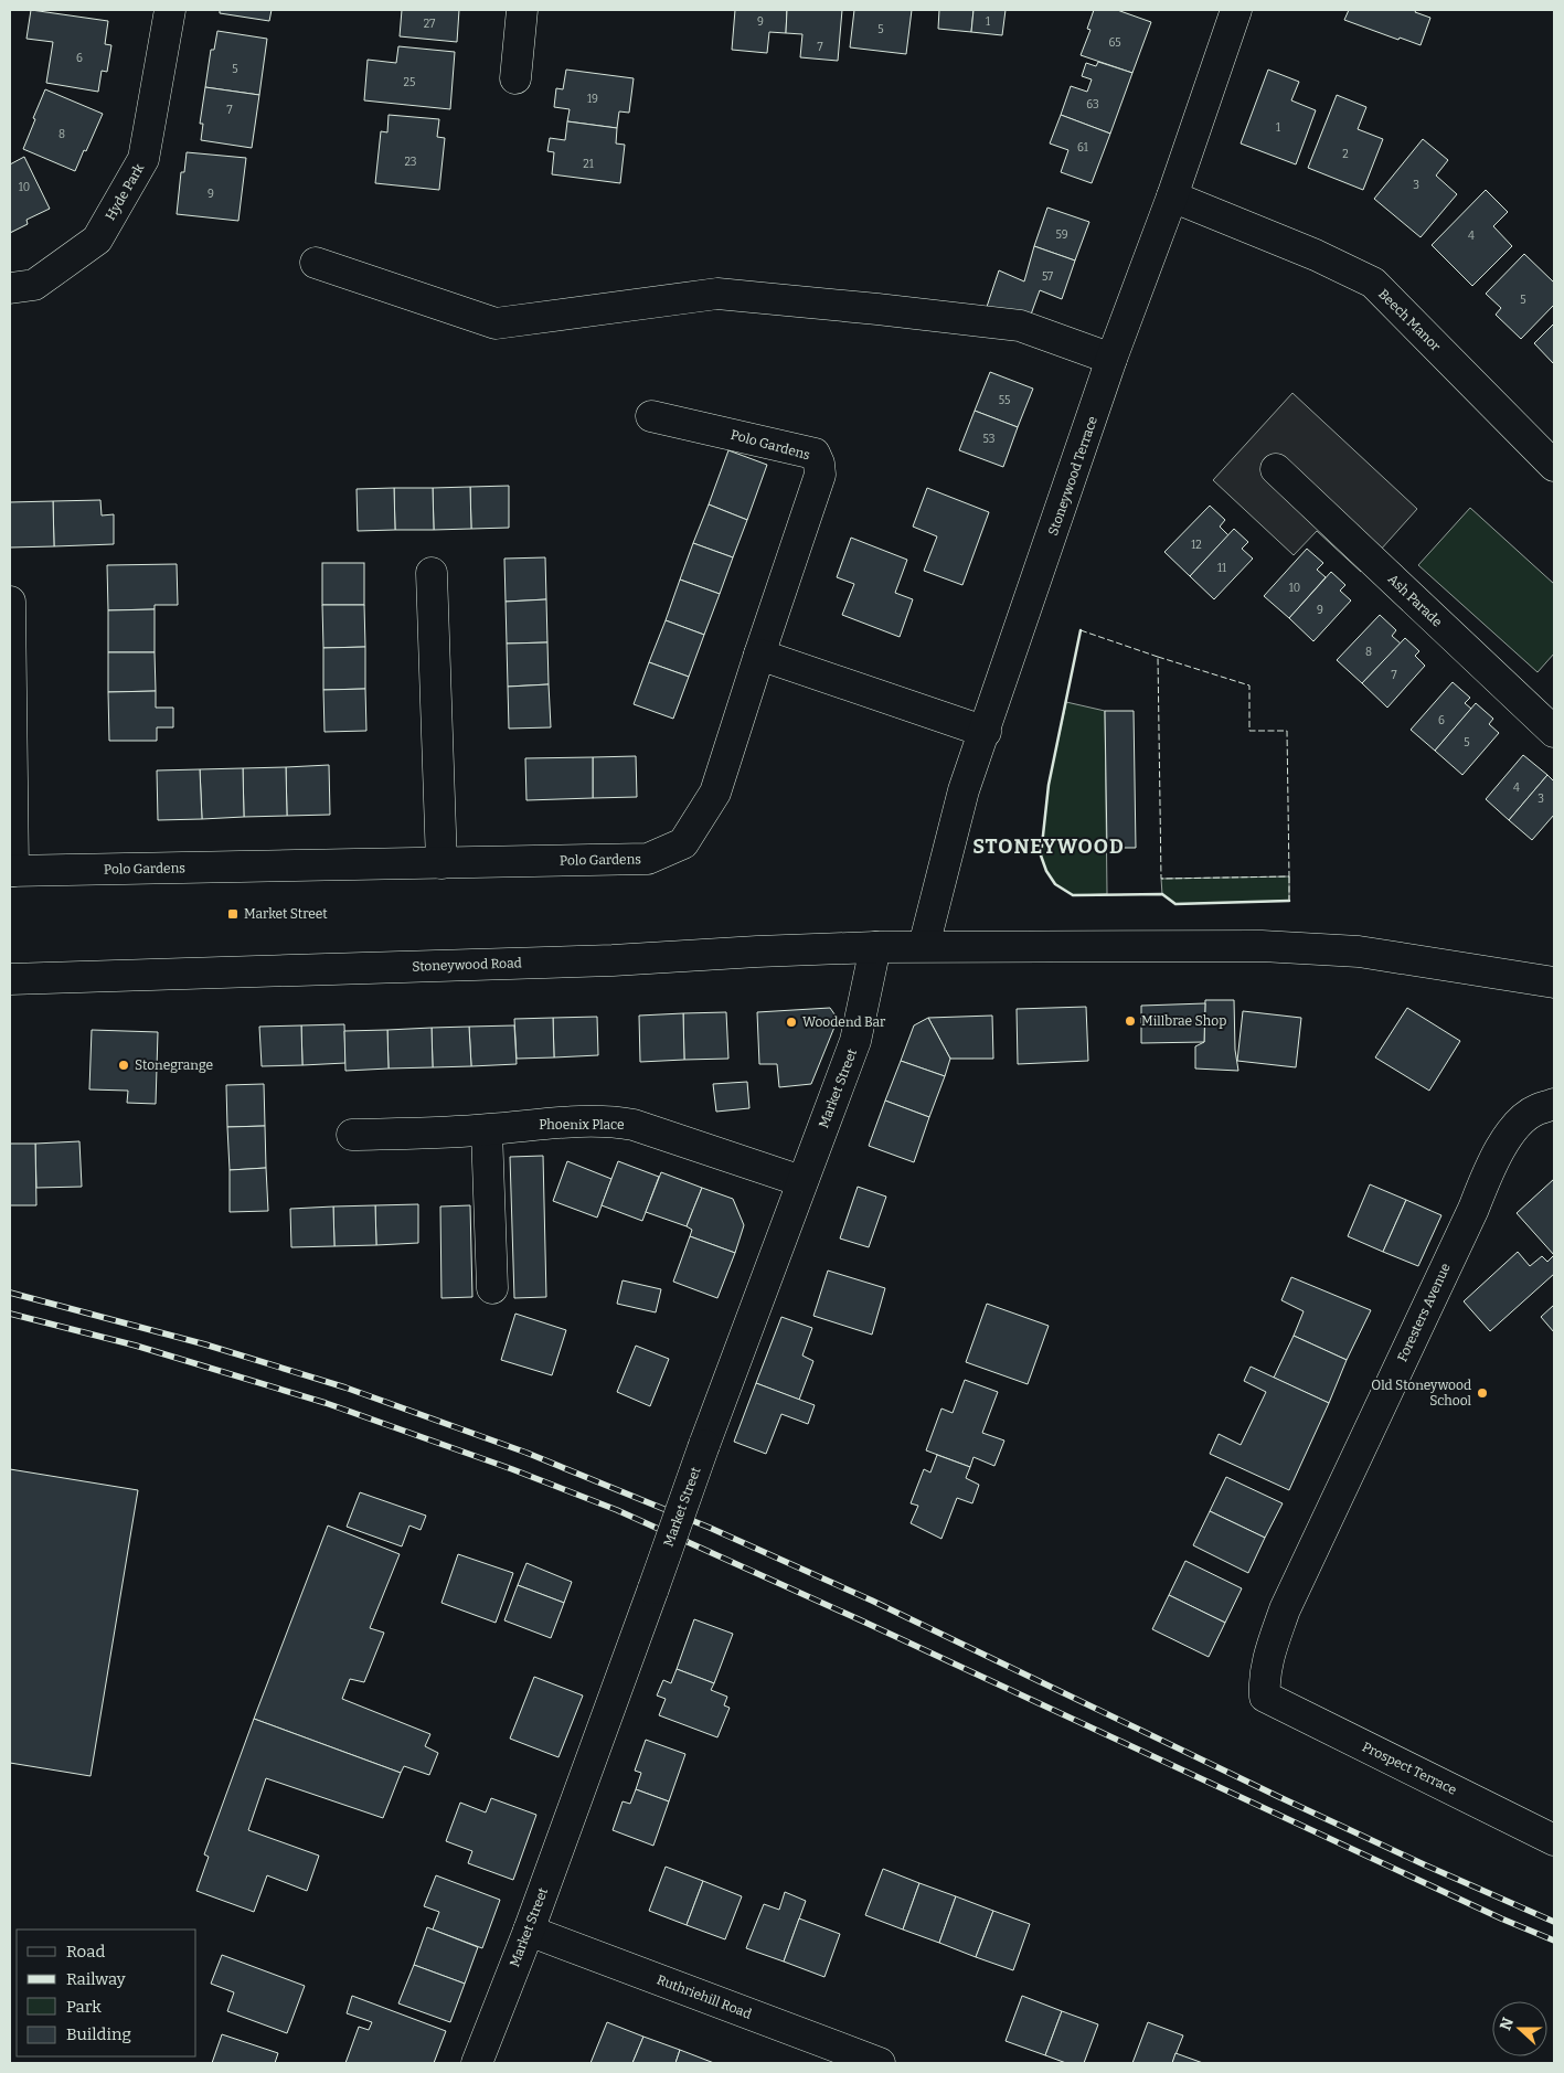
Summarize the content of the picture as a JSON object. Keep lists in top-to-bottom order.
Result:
{
  "streets": {
    "street": [
      "Hyde Park",
      "Beech Manor",
      "Polo Gardens",
      "Stoneywood Terrace",
      "Ash Parade",
      "Stoneywood Road",
      "Market Street",
      "Phoenix Place",
      "Foresters Avenue",
      "Prospect Terrace",
      "Ruthriehill Road"
    ]
  },
  "crossings": [
    ["Beech Manor", "Stoneywood Terrace"],
    ["Stoneywood Terrace", "Stoneywood Road"],
    ["Stoneywood Road", "Market Street"],
    ["Market Street", "Phoenix Place"],
    ["Market Street", "Ruthriehill Road"],
    ["Foresters Avenue", "Prospect Terrace"]
  ],
  "districts": ["STONEYWOOD"],
  "places": {
    "transit": ["Market Street"],
    "other": [
      "Millbrae Shop",
      "Woodend Bar",
      "Stonegrange",
      "Old Stoneywood School"
    ]
  },
  "house_numbers": [
    "9",
    "1",
    "27",
    "5",
    "65",
    "7",
    "6",
    "5",
    "25",
    "19",
    "63",
    "7",
    "1",
    "8",
    "61",
    "2",
    "23",
    "21",
    "3",
    "10",
    "9",
    "59",
    "4",
    "57",
    "5",
    "55",
    "53",
    "12",
    "11",
    "10",
    "9",
    "8",
    "7",
    "6",
    "5",
    "4",
    "3"
  ],
  "legend": [
    "Road",
    "Railway",
    "Park",
    "Building"
  ],
  "north": "left"
}
